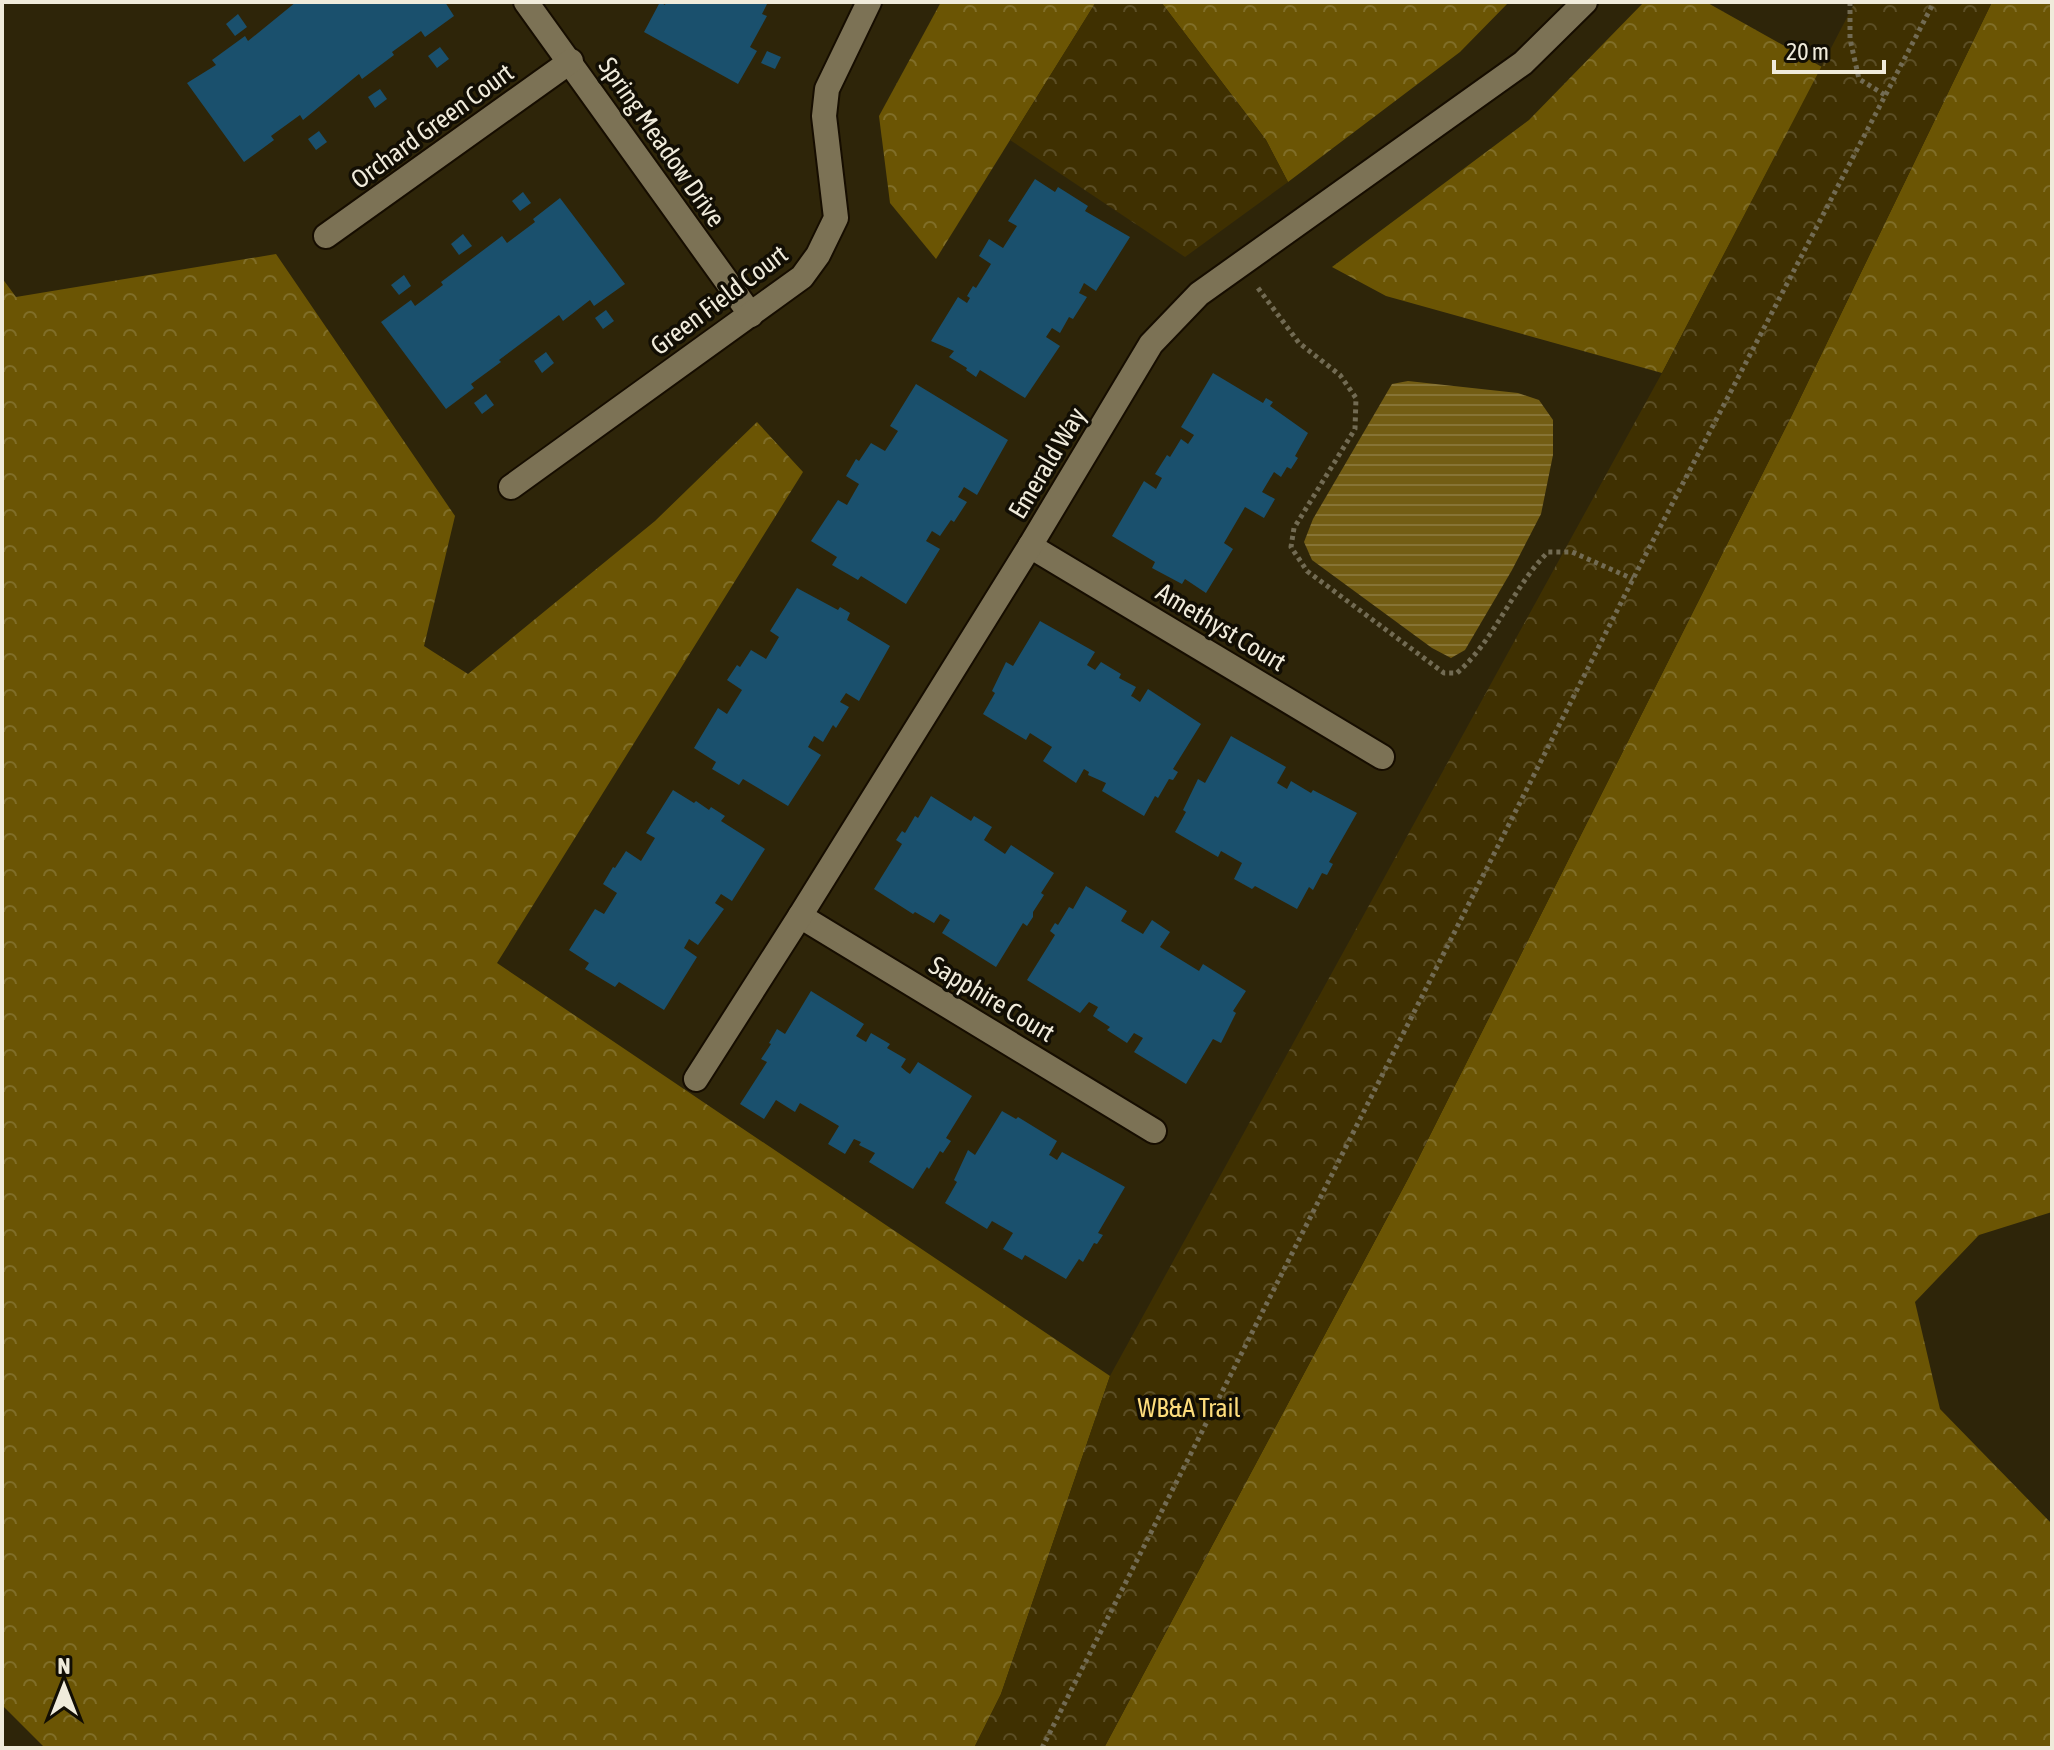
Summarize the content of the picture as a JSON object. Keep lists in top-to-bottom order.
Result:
{
  "streets": {
    "street": [
      "Orchard Green Court",
      "Spring Meadow Drive",
      "Green Field Court",
      "Emerald Way",
      "Amethyst Court",
      "Sapphire Court"
    ]
  },
  "crossings": [
    ["Orchard Green Court", "Spring Meadow Drive"],
    ["Spring Meadow Drive", "Green Field Court"],
    ["Emerald Way", "Amethyst Court"],
    ["Emerald Way", "Sapphire Court"]
  ],
  "parks": ["WB&A Trail"],
  "scale_bar": "20 m",
  "north": "top"
}
